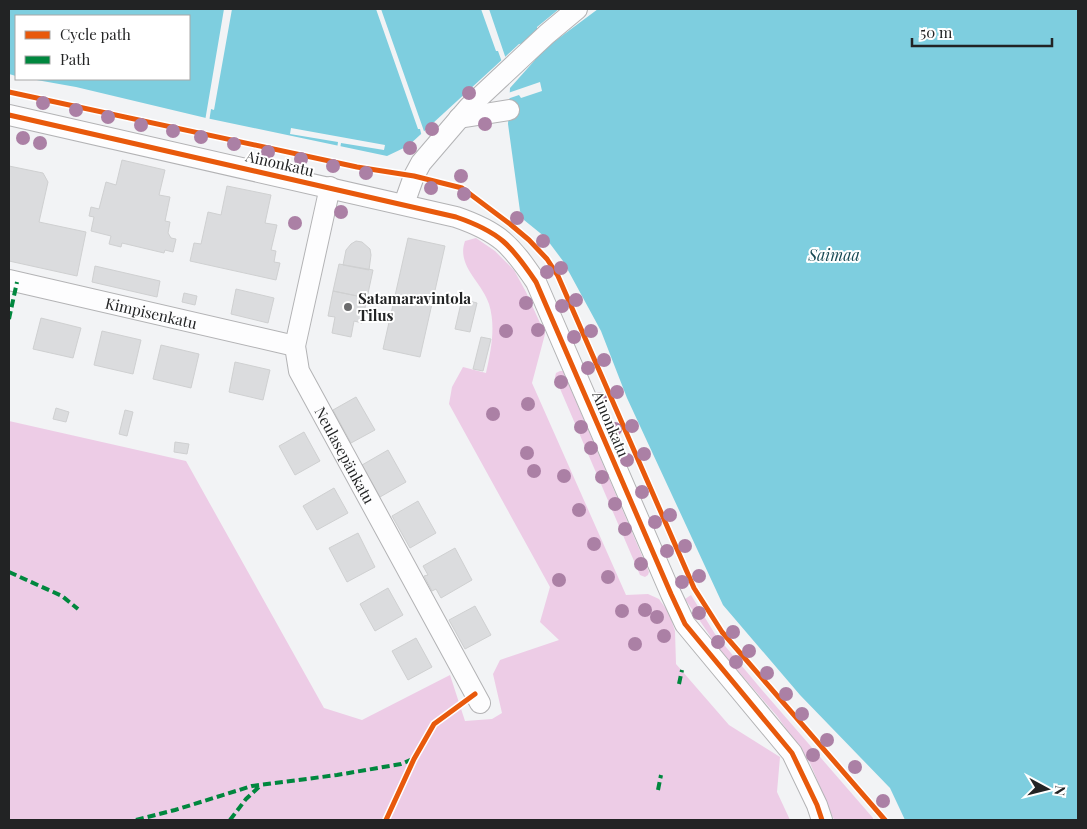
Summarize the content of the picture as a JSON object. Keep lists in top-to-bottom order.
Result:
{
  "streets": {
    "street": ["Ainonkatu", "Kimpisenkatu", "Neulasepänkatu"]
  },
  "crossings": [
    ["Ainonkatu", "Neulasepänkatu"],
    ["Kimpisenkatu", "Neulasepänkatu"]
  ],
  "water": ["Saimaa"],
  "places": ["Satamaravintola Tilus"],
  "legend": ["Cycle path", "Path"],
  "scale_bar": "50 m",
  "north": "right"
}
